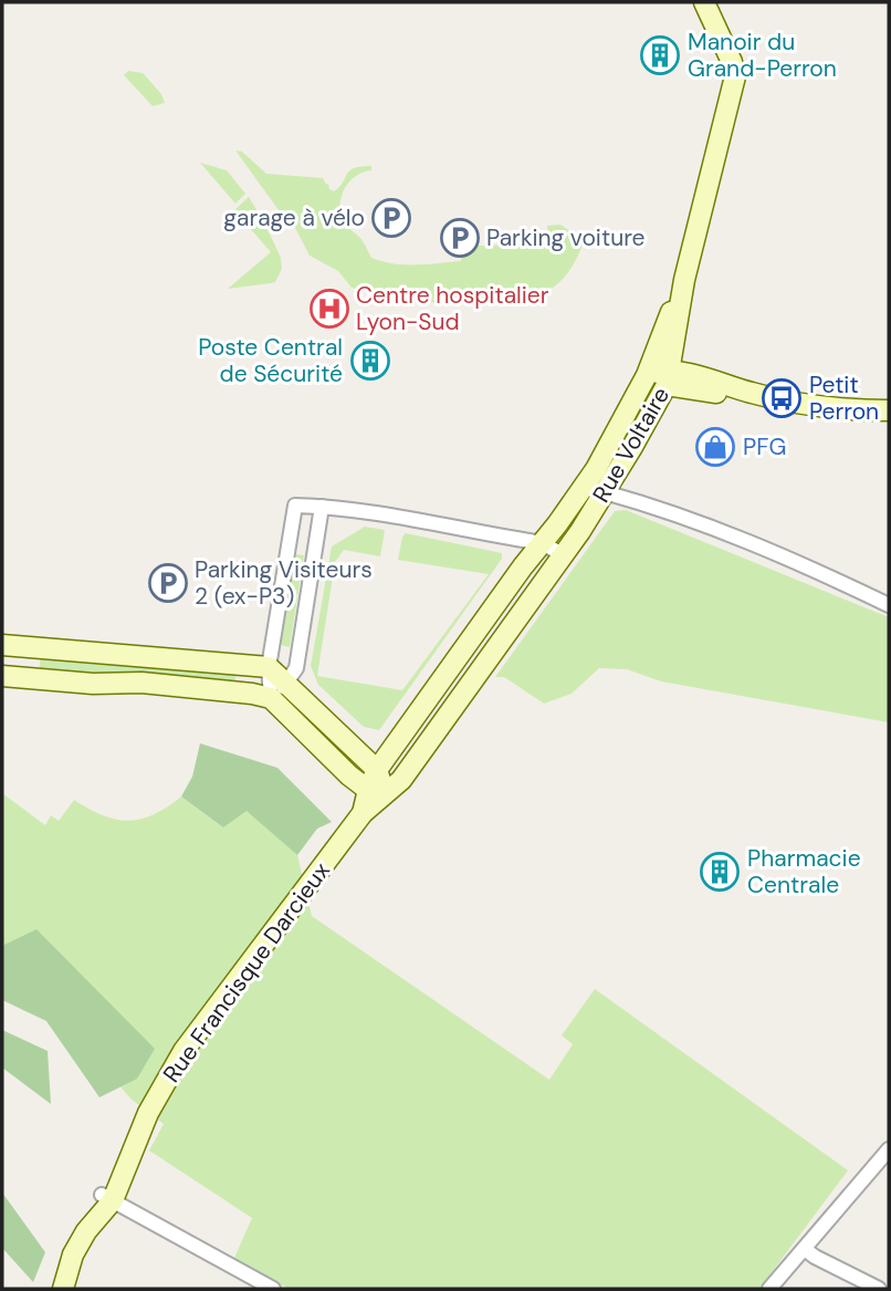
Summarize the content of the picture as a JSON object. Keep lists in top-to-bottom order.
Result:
{
  "streets": {
    "street": ["Rue Voltaire", "Rue Francisque Darcieux"]
  },
  "crossings": [
    ["Rue Voltaire", "Rue Francisque Darcieux"]
  ],
  "places": {
    "building": ["Manoir du Grand-Perron", "Poste Central de Sécurité", "Pharmacie Centrale"],
    "parking": ["garage à vélo", "Parking voiture", "Parking Visiteurs 2 (ex-P3)"],
    "hospital": ["Centre hospitalier Lyon-Sud"],
    "bus stop": ["Petit Perron"],
    "shop": ["PFG"]
  }
}
